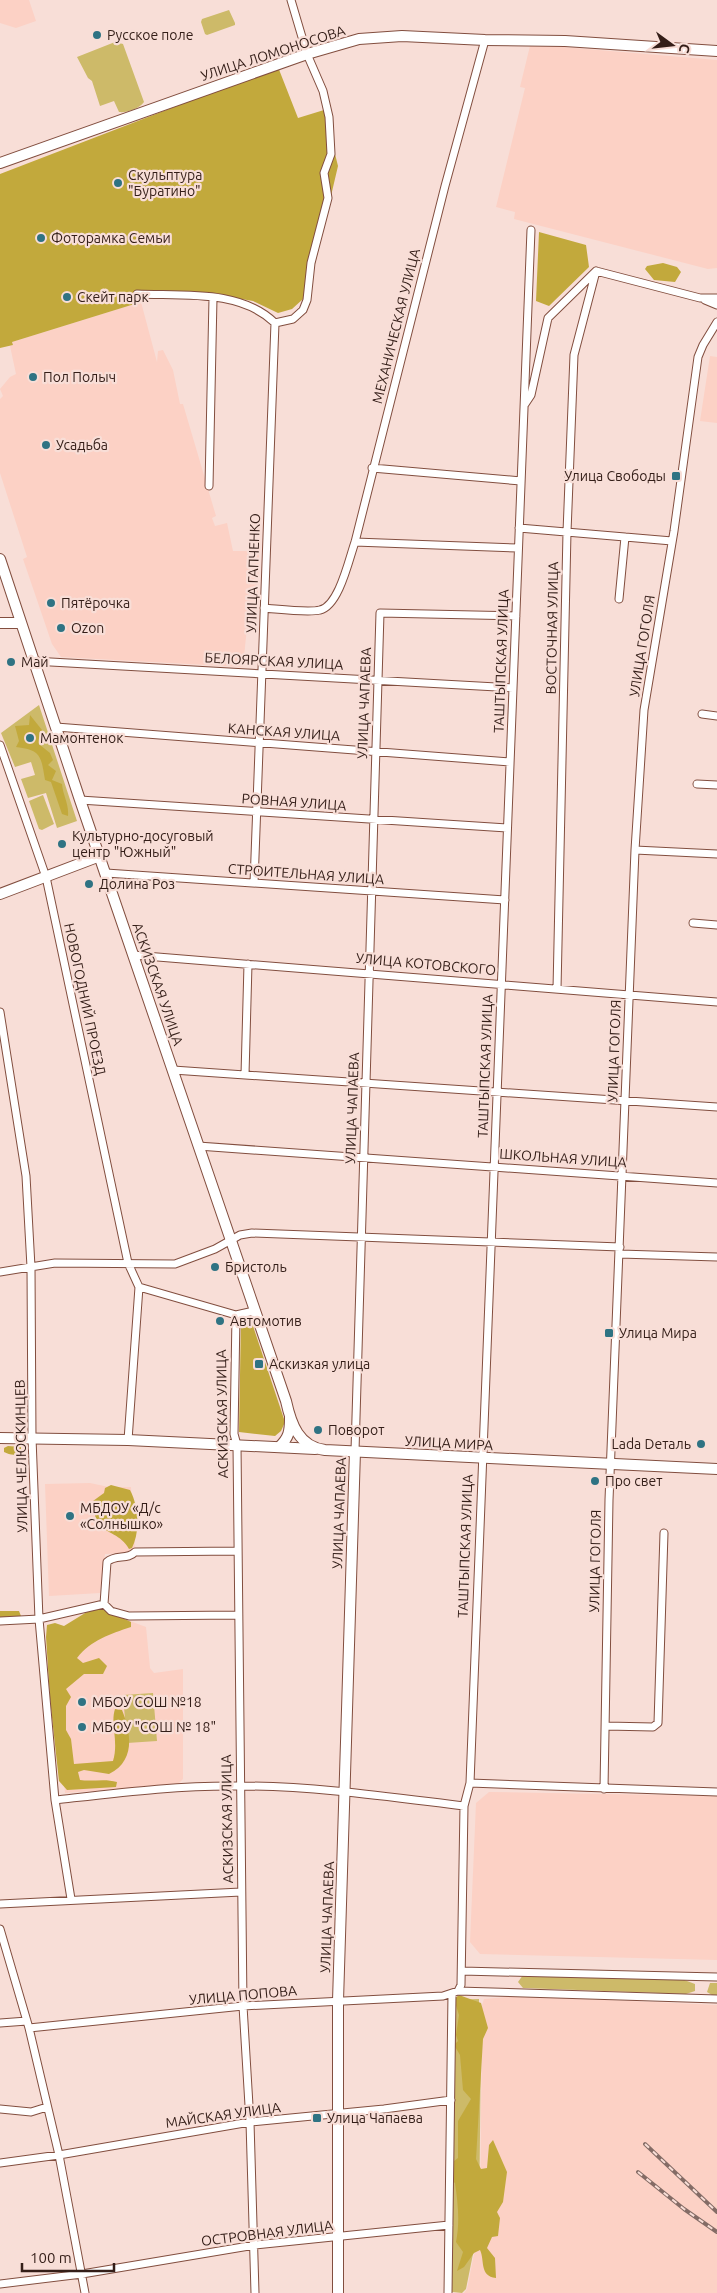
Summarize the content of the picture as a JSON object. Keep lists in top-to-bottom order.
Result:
{
  "streets": {
    "main road": [
      "УЛИЦА ЛОМОНОСОВА",
      "УЛИЦА ЧАПАЕВА",
      "АСКИЗСКАЯ УЛИЦА",
      "УЛИЦА МИРА"
    ],
    "street": [
      "МЕХАНИЧЕСКАЯ УЛИЦА",
      "УЛИЦА ГАПЧЕНКО",
      "ВОСТОЧНАЯ УЛИЦА",
      "УЛИЦА ГОГОЛЯ",
      "БЕЛОЯРСКАЯ УЛИЦА",
      "ТАШТЫПСКАЯ УЛИЦА",
      "КАНСКАЯ УЛИЦА",
      "РОВНАЯ УЛИЦА",
      "СТРОИТЕЛЬНАЯ УЛИЦА",
      "УЛИЦА КОТОВСКОГО",
      "НОВОГОДНИЙ ПРОЕЗД",
      "ШКОЛЬНАЯ УЛИЦА",
      "УЛИЦА ЧЕЛЮСКИНЦЕВ",
      "УЛИЦА ПОПОВА",
      "МАЙСКАЯ УЛИЦА",
      "ОСТРОВНАЯ УЛИЦА"
    ]
  },
  "crossings": [
    ["УЛИЦА ЛОМОНОСОВА", "МЕХАНИЧЕСКАЯ УЛИЦА"],
    ["МЕХАНИЧЕСКАЯ УЛИЦА", "УЛИЦА ГАПЧЕНКО"],
    ["УЛИЦА ГАПЧЕНКО", "БЕЛОЯРСКАЯ УЛИЦА"],
    ["УЛИЦА ГАПЧЕНКО", "КАНСКАЯ УЛИЦА"],
    ["УЛИЦА ГАПЧЕНКО", "РОВНАЯ УЛИЦА"],
    ["УЛИЦА ГАПЧЕНКО", "СТРОИТЕЛЬНАЯ УЛИЦА"],
    ["ВОСТОЧНАЯ УЛИЦА", "УЛИЦА КОТОВСКОГО"],
    ["УЛИЦА ГОГОЛЯ", "УЛИЦА КОТОВСКОГО"],
    ["УЛИЦА ГОГОЛЯ", "ШКОЛЬНАЯ УЛИЦА"],
    ["УЛИЦА ГОГОЛЯ", "УЛИЦА МИРА"],
    ["БЕЛОЯРСКАЯ УЛИЦА", "ТАШТЫПСКАЯ УЛИЦА"],
    ["БЕЛОЯРСКАЯ УЛИЦА", "УЛИЦА ЧАПАЕВА"],
    ["БЕЛОЯРСКАЯ УЛИЦА", "АСКИЗСКАЯ УЛИЦА"],
    ["ТАШТЫПСКАЯ УЛИЦА", "УЛИЦА ЧАПАЕВА"],
    ["ТАШТЫПСКАЯ УЛИЦА", "КАНСКАЯ УЛИЦА"],
    ["ТАШТЫПСКАЯ УЛИЦА", "РОВНАЯ УЛИЦА"],
    ["ТАШТЫПСКАЯ УЛИЦА", "СТРОИТЕЛЬНАЯ УЛИЦА"],
    ["ТАШТЫПСКАЯ УЛИЦА", "УЛИЦА КОТОВСКОГО"],
    ["ТАШТЫПСКАЯ УЛИЦА", "ШКОЛЬНАЯ УЛИЦА"],
    ["ТАШТЫПСКАЯ УЛИЦА", "УЛИЦА МИРА"],
    ["ТАШТЫПСКАЯ УЛИЦА", "УЛИЦА ПОПОВА"],
    ["ТАШТЫПСКАЯ УЛИЦА", "МАЙСКАЯ УЛИЦА"],
    ["ТАШТЫПСКАЯ УЛИЦА", "ОСТРОВНАЯ УЛИЦА"],
    ["УЛИЦА ЧАПАЕВА", "КАНСКАЯ УЛИЦА"],
    ["УЛИЦА ЧАПАЕВА", "РОВНАЯ УЛИЦА"],
    ["УЛИЦА ЧАПАЕВА", "СТРОИТЕЛЬНАЯ УЛИЦА"],
    ["УЛИЦА ЧАПАЕВА", "УЛИЦА КОТОВСКОГО"],
    ["УЛИЦА ЧАПАЕВА", "ШКОЛЬНАЯ УЛИЦА"],
    ["УЛИЦА ЧАПАЕВА", "УЛИЦА МИРА"],
    ["УЛИЦА ЧАПАЕВА", "УЛИЦА ПОПОВА"],
    ["УЛИЦА ЧАПАЕВА", "МАЙСКАЯ УЛИЦА"],
    ["УЛИЦА ЧАПАЕВА", "ОСТРОВНАЯ УЛИЦА"],
    ["КАНСКАЯ УЛИЦА", "АСКИЗСКАЯ УЛИЦА"],
    ["РОВНАЯ УЛИЦА", "АСКИЗСКАЯ УЛИЦА"],
    ["СТРОИТЕЛЬНАЯ УЛИЦА", "АСКИЗСКАЯ УЛИЦА"],
    ["УЛИЦА КОТОВСКОГО", "АСКИЗСКАЯ УЛИЦА"],
    ["АСКИЗСКАЯ УЛИЦА", "ШКОЛЬНАЯ УЛИЦА"],
    ["АСКИЗСКАЯ УЛИЦА", "УЛИЦА МИРА"],
    ["АСКИЗСКАЯ УЛИЦА", "УЛИЦА ПОПОВА"],
    ["АСКИЗСКАЯ УЛИЦА", "МАЙСКАЯ УЛИЦА"],
    ["АСКИЗСКАЯ УЛИЦА", "ОСТРОВНАЯ УЛИЦА"],
    ["УЛИЦА МИРА", "УЛИЦА ЧЕЛЮСКИНЦЕВ"]
  ],
  "places": {
    "other": [
      "Русское поле",
      "Скульптура \"Буратино\"",
      "Фоторамка Семьи",
      "Скейт парк",
      "Пол Полыч",
      "Усадьба",
      "Пятёрочка",
      "Ozon",
      "Май",
      "Мамонтенок",
      "Культурно-досуговый центр \"Южный\"",
      "Долина Роз",
      "Бристоль",
      "Автомотив",
      "Поворот",
      "Lada Dеталь",
      "Про свет",
      "МБДОУ «Д/с «Солнышко»",
      "МБОУ СОШ №18",
      "МБОУ \"СОШ № 18\""
    ],
    "transit": [
      "Улица Свободы",
      "Улица Мира",
      "Аскизкая улица",
      "Улица Чапаева"
    ]
  },
  "scale_bar": "100 m",
  "north": "right"
}
